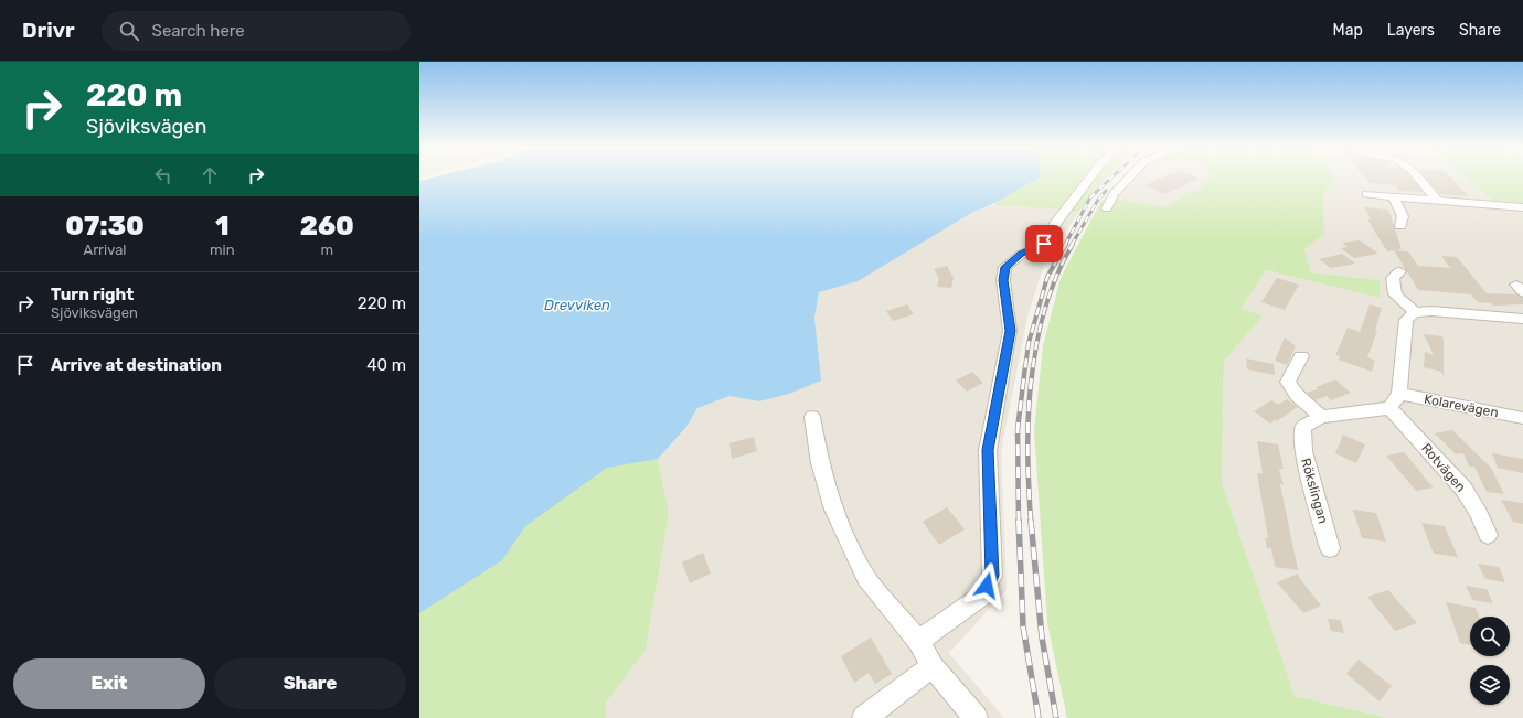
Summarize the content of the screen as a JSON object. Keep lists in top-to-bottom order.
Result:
{
  "streets": {
    "street": ["Kolarevägen", "Rotvägen", "Rökslingan"]
  },
  "crossings": [
    ["Rotvägen", "Rökslingan"]
  ],
  "water": ["Drevviken"],
  "page": {
    "header": "Drivr",
    "search": "Search here",
    "nav": ["Map", "Layers", "Share"],
    "turn": ["220 m", "Sjöviksvägen"],
    "eta": [
      "07:30",
      "Arrival",
      "1",
      "min",
      "260",
      "m"
    ],
    "list": [
      {
        "name": "Turn right",
        "note": "Sjöviksvägen",
        "value": "220 m"
      },
      {
        "name": "Arrive at destination",
        "value": "40 m"
      }
    ],
    "buttons": ["Exit", "Share"]
  }
}
